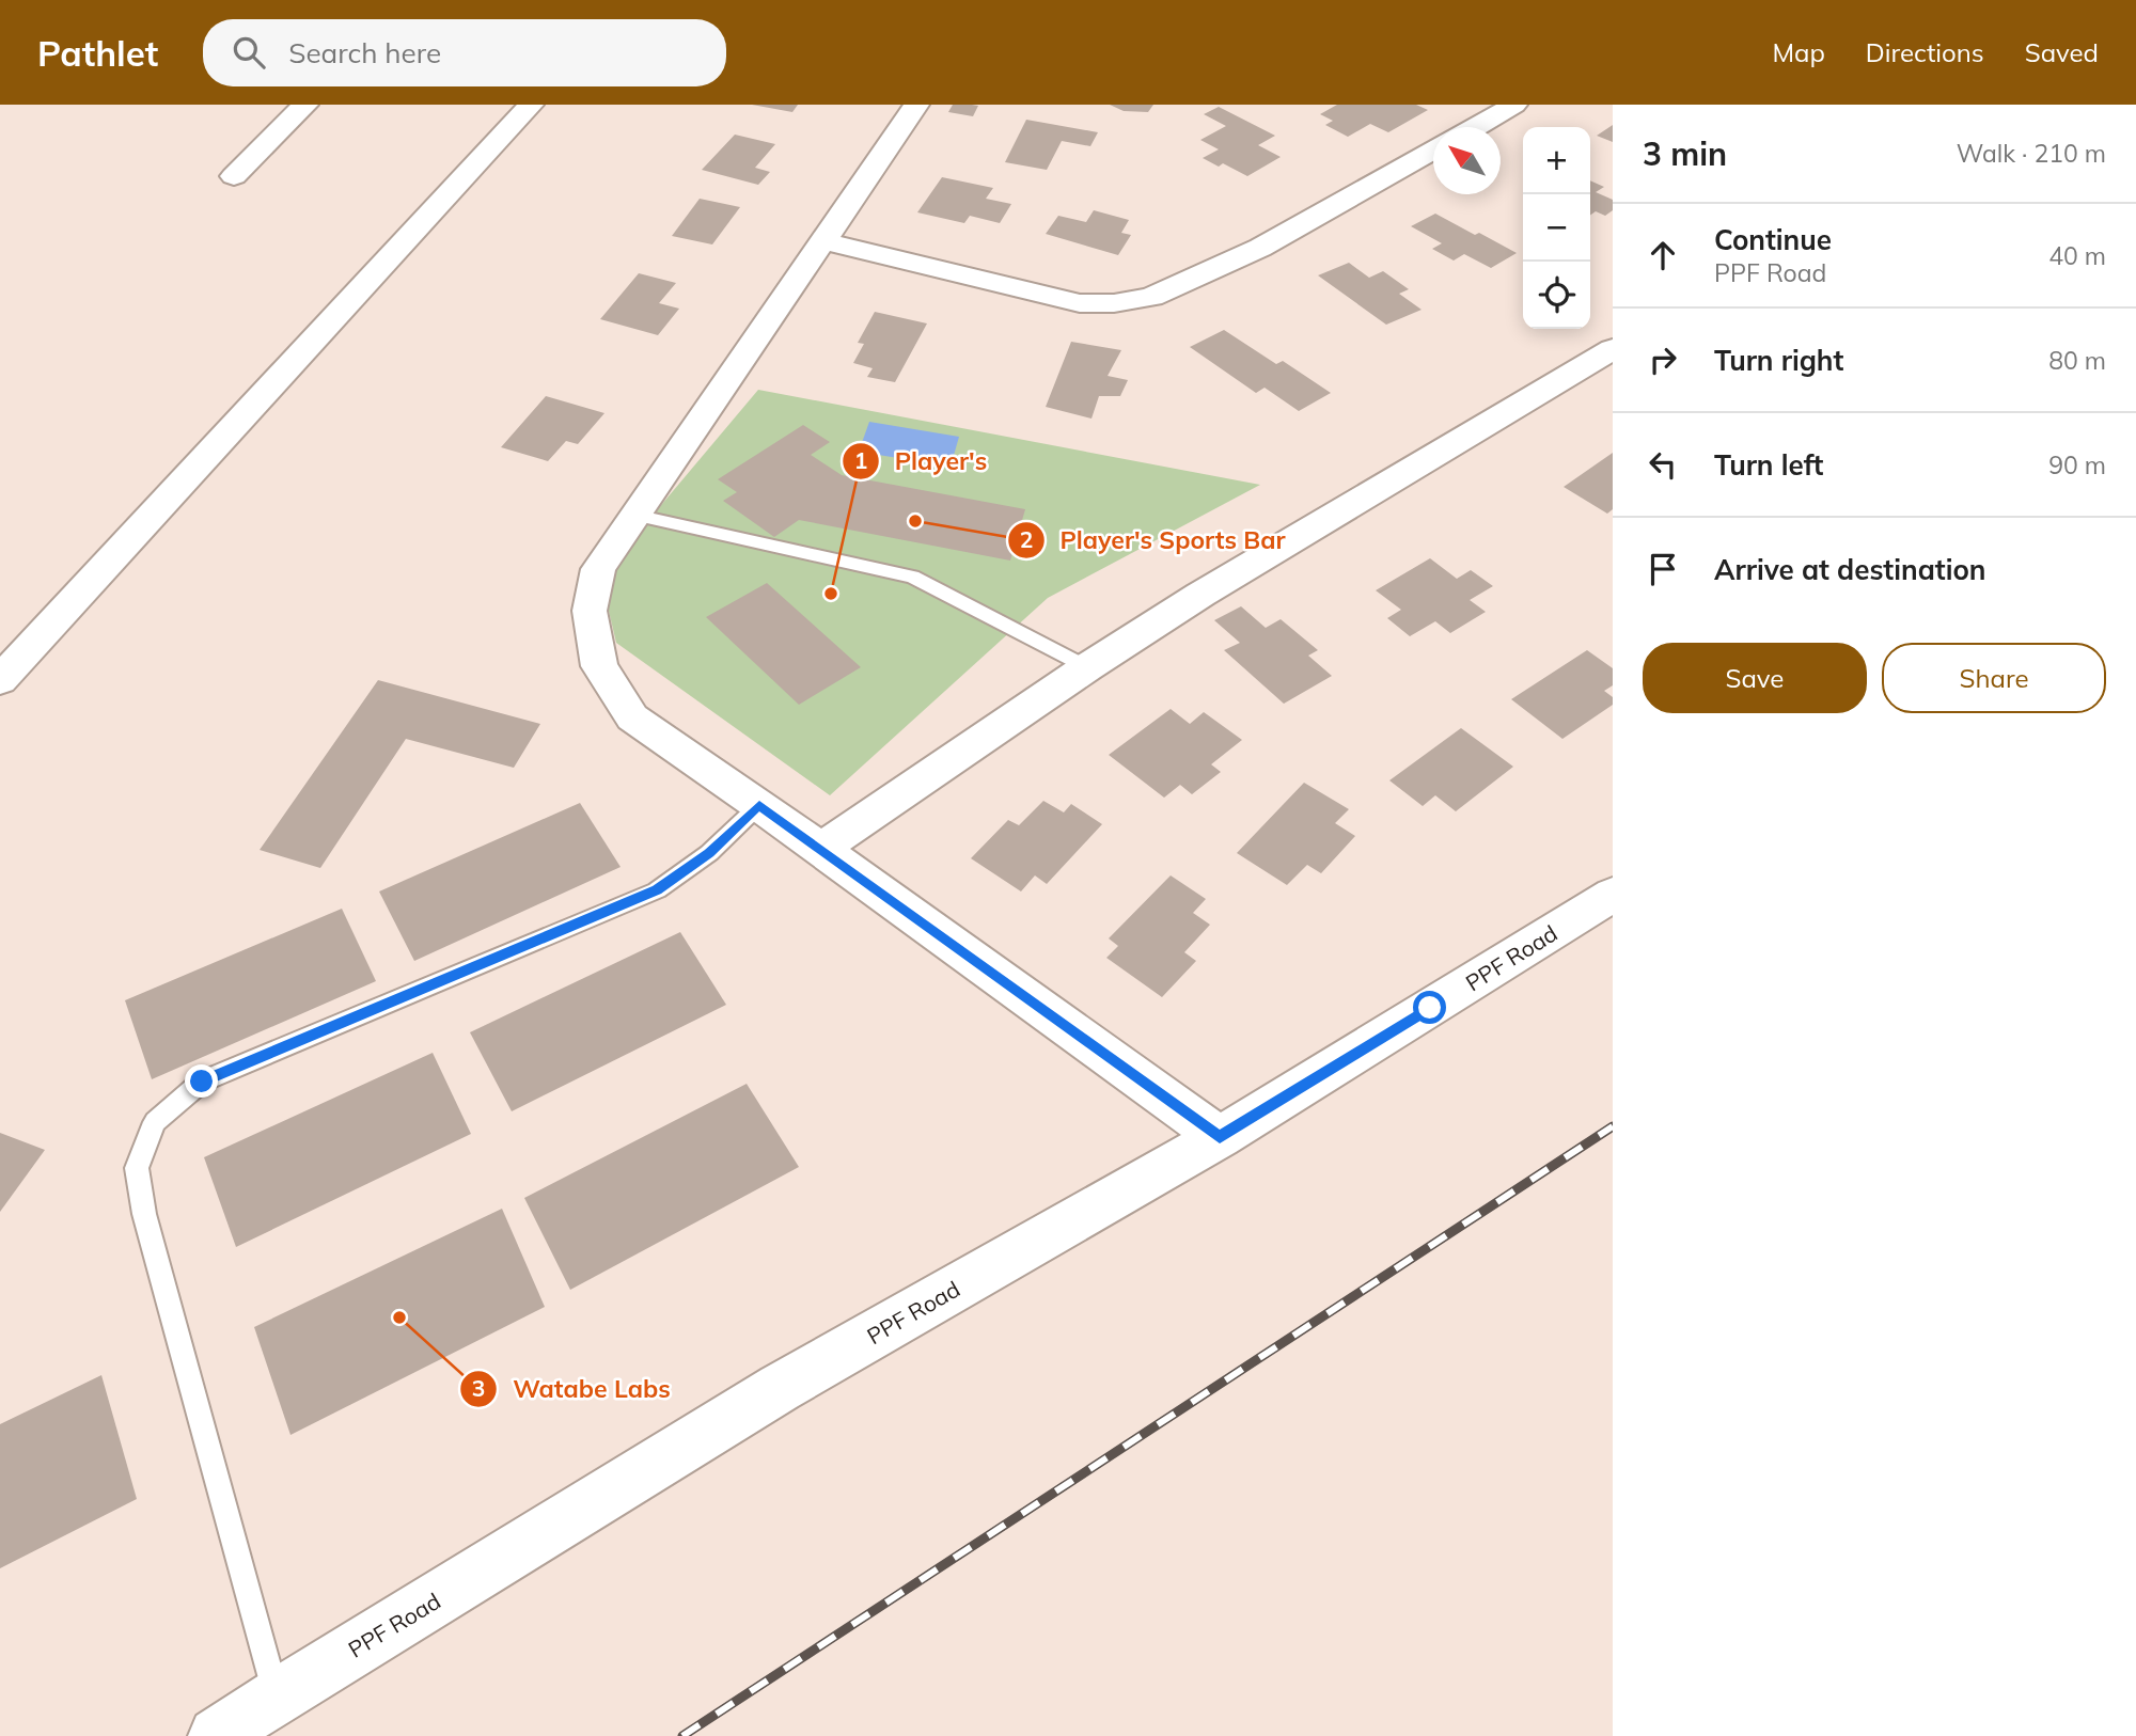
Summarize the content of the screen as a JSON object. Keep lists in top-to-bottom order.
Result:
{
  "streets": {
    "street": ["PPF Road"]
  },
  "places": ["Player's Sports Bar", "Player's", "Watabe Labs"],
  "north": "top left",
  "page": {
    "header": "Pathlet",
    "search": "Search here",
    "nav": ["Map", "Directions", "Saved"],
    "heading": ["3 min", "Walk · 210 m"],
    "map_buttons": ["+", "−"],
    "list": [
      ["Continue", "PPF Road", "40 m"],
      ["Turn right", "80 m"],
      ["Turn left", "90 m"],
      "Arrive at destination"
    ],
    "buttons": ["Save", "Share"]
  }
}
